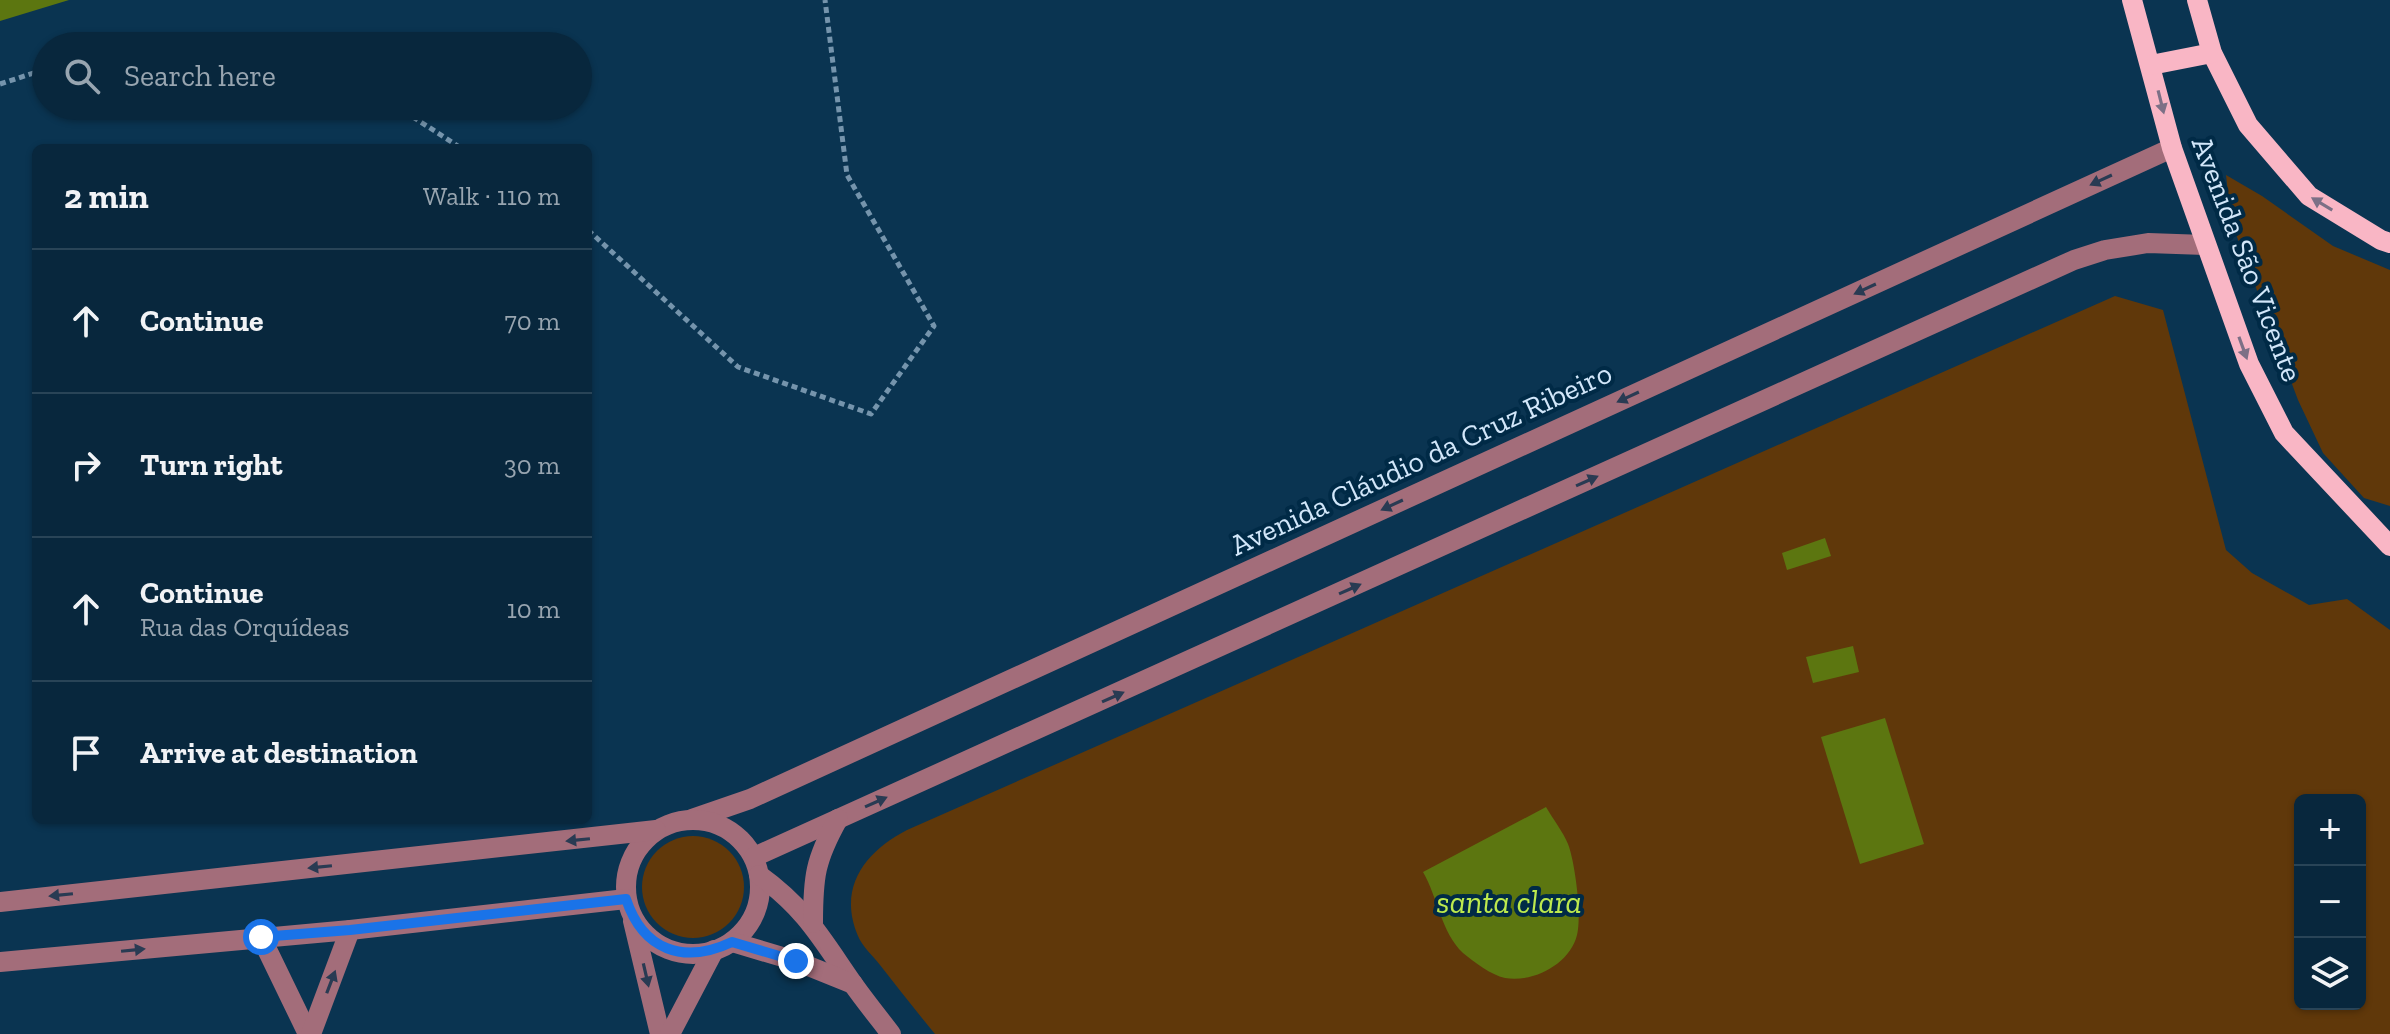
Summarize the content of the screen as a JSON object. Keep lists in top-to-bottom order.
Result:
{
  "streets": {
    "main road": ["Avenida São Vicente"],
    "street": ["Avenida Cláudio da Cruz Ribeiro"]
  },
  "crossings": [
    ["Avenida São Vicente", "Avenida Cláudio da Cruz Ribeiro"]
  ],
  "water": ["santa clara"],
  "page": {
    "search": "Search here",
    "heading": ["2 min", "Walk · 110 m"],
    "list": [
      ["Continue", "70 m"],
      ["Turn right", "30 m"],
      ["Continue", "Rua das Orquídeas", "10 m"],
      "Arrive at destination"
    ],
    "map_buttons": ["+", "−"]
  }
}
